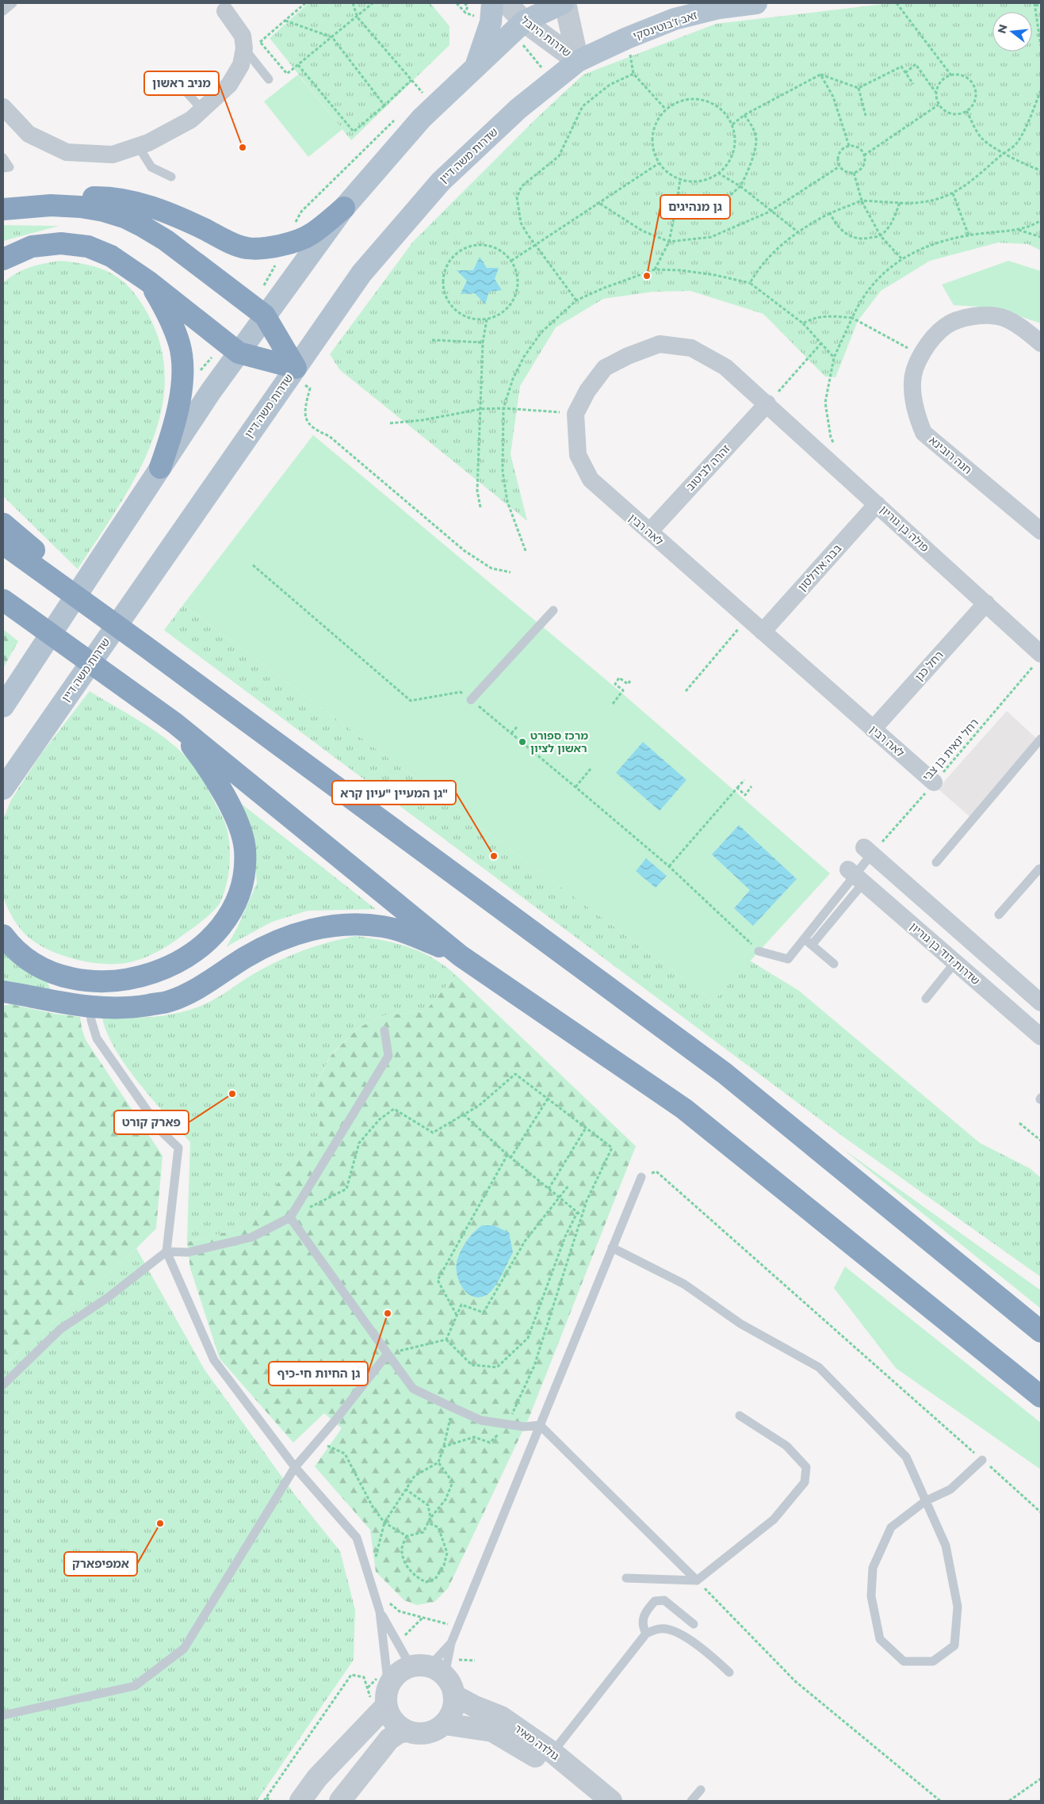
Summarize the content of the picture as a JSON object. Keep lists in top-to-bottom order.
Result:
{
  "streets": {
    "main road": ["זאב ז'בוטינסקי", "שדרות משה דיין"],
    "street": [
      "שדרות היובל",
      "חנה רובינא",
      "זהרה לביטוב",
      "פולה בן גוריון",
      "לאה רבין",
      "בבה אידלסון",
      "רחל כגן",
      "שדרות דוד בן גוריון",
      "גולדה מאיר"
    ],
    "path": ["רחל ינאית בן צבי"]
  },
  "crossings": [
    ["זאב ז'בוטינסקי", "שדרות היובל"],
    ["זאב ז'בוטינסקי", "שדרות משה דיין"],
    ["שדרות היובל", "שדרות משה דיין"],
    ["זהרה לביטוב", "פולה בן גוריון"],
    ["זהרה לביטוב", "לאה רבין"],
    ["פולה בן גוריון", "בבה אידלסון"],
    ["פולה בן גוריון", "רחל כגן"],
    ["פולה בן גוריון", "רחל ינאית בן צבי"],
    ["לאה רבין", "בבה אידלסון"],
    ["לאה רבין", "רחל כגן"],
    ["לאה רבין", "רחל ינאית בן צבי"]
  ],
  "places": [
    "מניב ראשון",
    "גן מנהיגים",
    "מרכז ספורט ראשון לציון",
    "גן המעיין \"עיון קרא\"",
    "פארק קורט",
    "גן החיות חי-כיף",
    "אמפיפארק"
  ],
  "north": "left"
}
